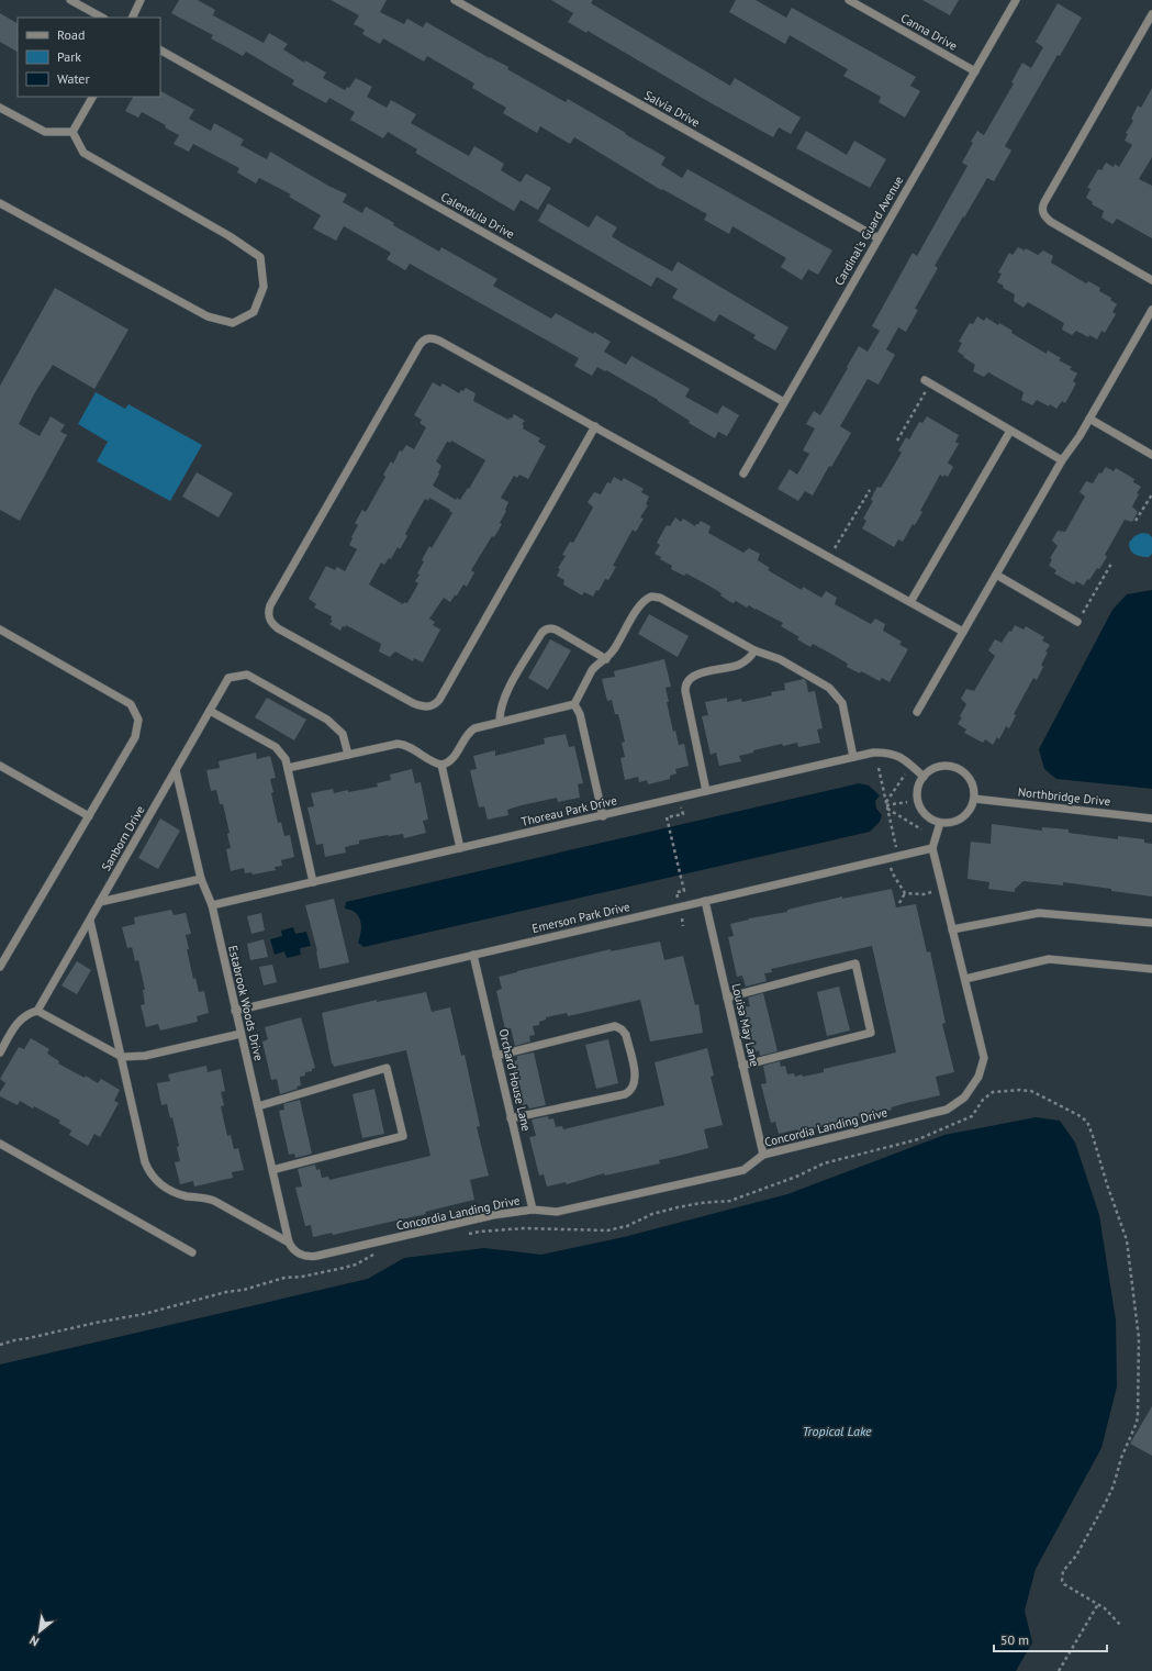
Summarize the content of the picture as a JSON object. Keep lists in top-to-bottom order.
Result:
{
  "streets": {
    "street": [
      "Canna Drive",
      "Salvia Drive",
      "Calendula Drive",
      "Cardinal's Guard Avenue",
      "Northbridge Drive",
      "Thoreau Park Drive",
      "Sanborn Drive",
      "Emerson Park Drive",
      "Estabrook Woods Drive",
      "Louisa May Lane",
      "Orchard House Lane",
      "Concordia Landing Drive"
    ]
  },
  "crossings": [
    ["Canna Drive", "Cardinal's Guard Avenue"],
    ["Salvia Drive", "Cardinal's Guard Avenue"],
    ["Calendula Drive", "Cardinal's Guard Avenue"],
    ["Northbridge Drive", "Thoreau Park Drive"],
    ["Northbridge Drive", "Concordia Landing Drive"],
    ["Thoreau Park Drive", "Estabrook Woods Drive"],
    ["Thoreau Park Drive", "Concordia Landing Drive"],
    ["Sanborn Drive", "Estabrook Woods Drive"],
    ["Sanborn Drive", "Concordia Landing Drive"],
    ["Emerson Park Drive", "Estabrook Woods Drive"],
    ["Emerson Park Drive", "Louisa May Lane"],
    ["Emerson Park Drive", "Orchard House Lane"],
    ["Emerson Park Drive", "Concordia Landing Drive"],
    ["Estabrook Woods Drive", "Concordia Landing Drive"],
    ["Louisa May Lane", "Concordia Landing Drive"],
    ["Orchard House Lane", "Concordia Landing Drive"]
  ],
  "water": ["Tropical Lake"],
  "legend": ["Road", "Park", "Water"],
  "scale_bar": "50 m",
  "north": "bottom left"
}
